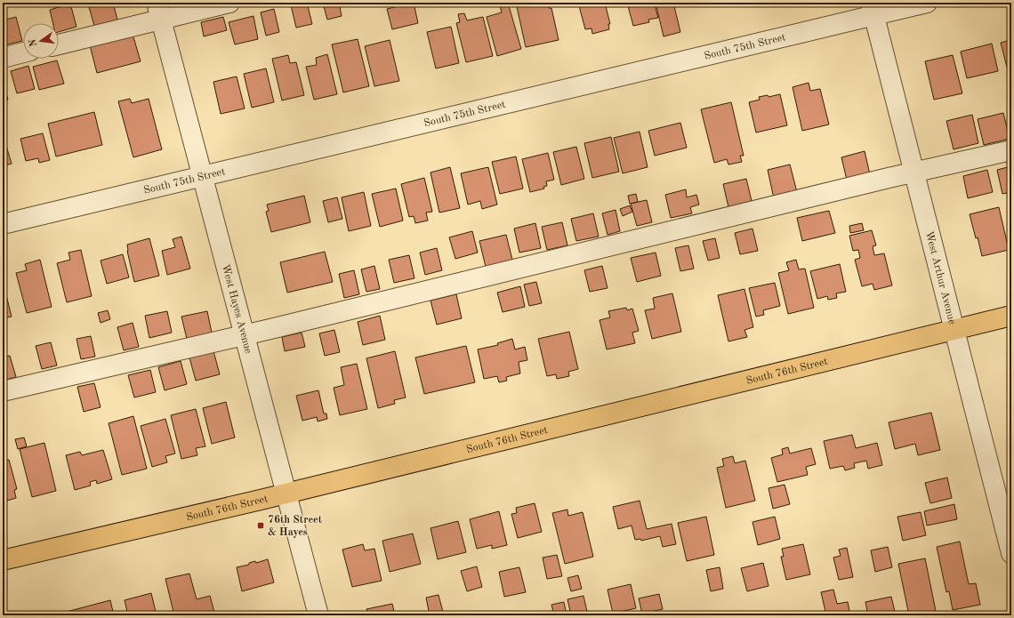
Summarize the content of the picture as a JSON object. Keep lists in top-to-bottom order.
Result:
{
  "streets": {
    "main road": ["South 76th Street"],
    "street": ["South 75th Street", "West Arthur Avenue", "West Hayes Avenue"]
  },
  "crossings": [
    ["South 75th Street", "West Arthur Avenue"],
    ["South 75th Street", "West Hayes Avenue"],
    ["West Arthur Avenue", "South 76th Street"],
    ["West Hayes Avenue", "South 76th Street"]
  ],
  "places": {
    "transit": ["76th Street & Hayes"]
  },
  "north": "left"
}
